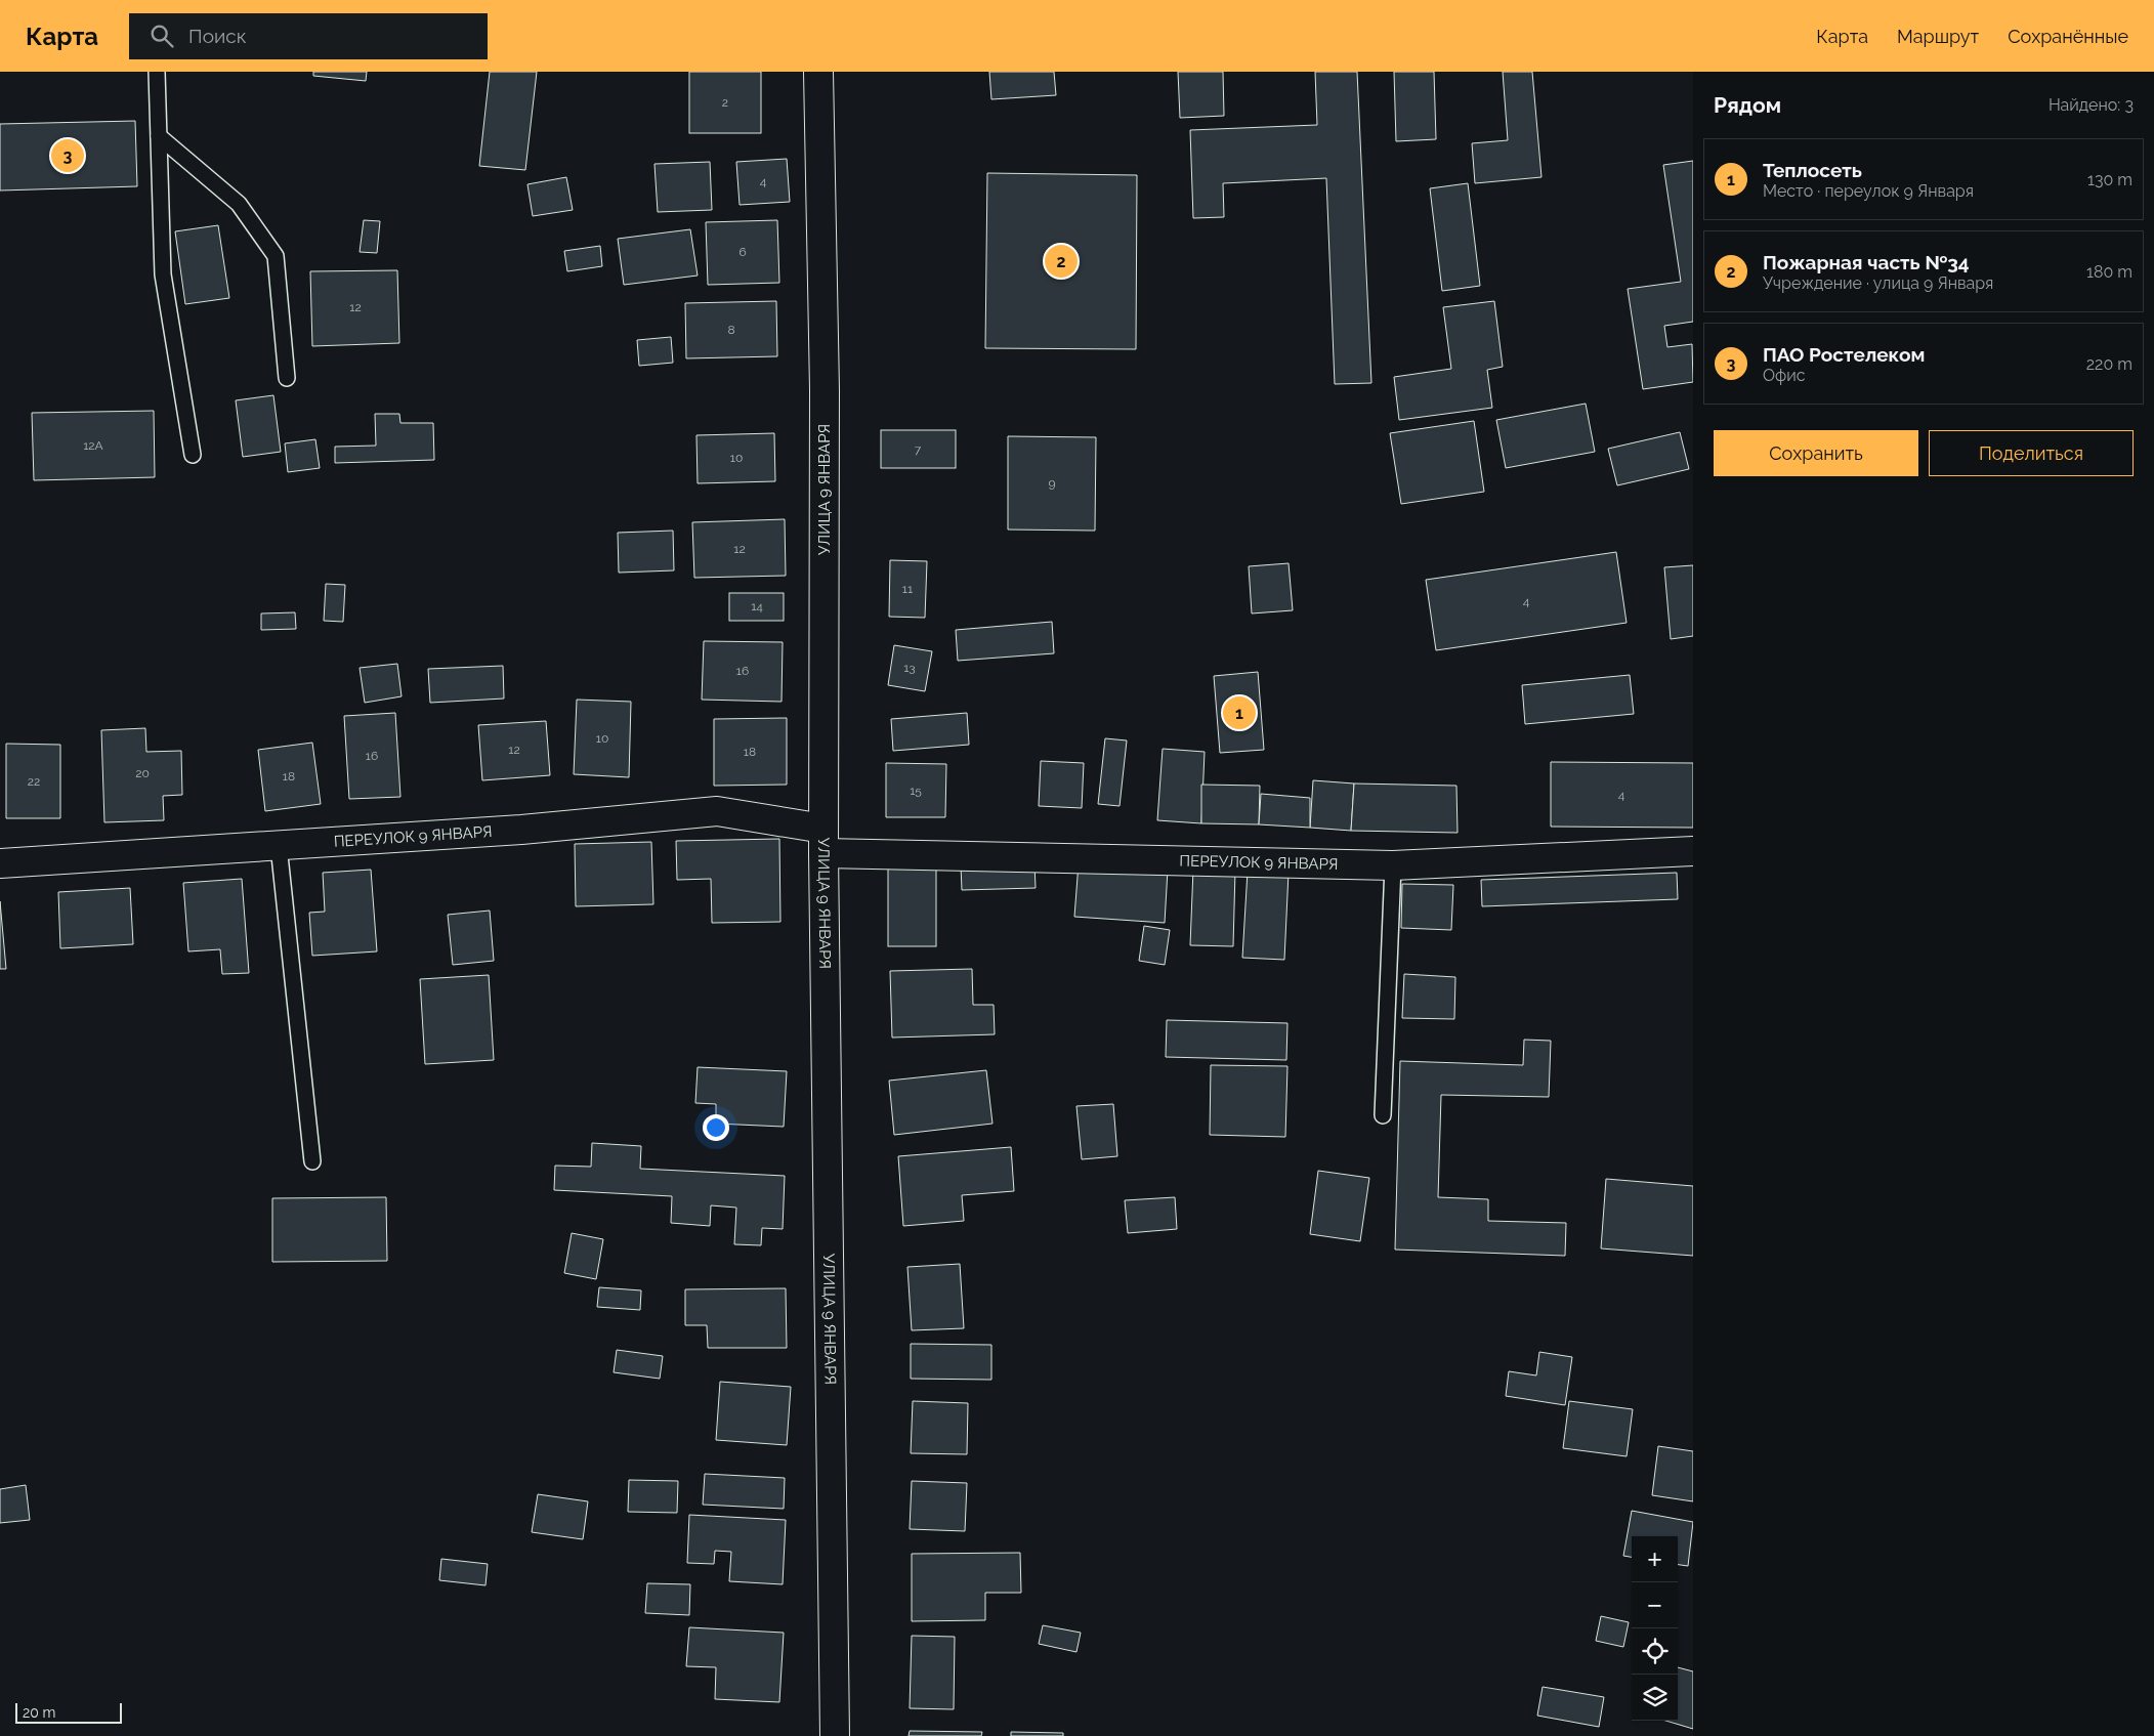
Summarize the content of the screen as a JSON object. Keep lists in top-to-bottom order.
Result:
{
  "streets": {
    "street": ["УЛИЦА 9 ЯНВАРЯ", "ПЕРЕУЛОК 9 ЯНВАРЯ"]
  },
  "crossings": [
    ["УЛИЦА 9 ЯНВАРЯ", "ПЕРЕУЛОК 9 ЯНВАРЯ"]
  ],
  "house_numbers": [
    "2",
    "4",
    "6",
    "12",
    "8",
    "12А",
    "7",
    "10",
    "9",
    "12",
    "11",
    "4",
    "14",
    "13",
    "16",
    "10",
    "12",
    "18",
    "16",
    "20",
    "18",
    "22",
    "15",
    "4"
  ],
  "scale_bar": "20 m",
  "page": {
    "header": "Карта",
    "search": "Поиск",
    "nav": ["Карта", "Маршрут", "Сохранённые"],
    "heading": ["Рядом", "Найдено: 3"],
    "pins": ["3", "2", "1"],
    "list": [
      {
        "mark": "1",
        "name": "Теплосеть",
        "note": "Место · переулок 9 Января",
        "value": "130 m"
      },
      {
        "mark": "2",
        "name": "Пожарная часть №34",
        "note": "Учреждение · улица 9 Января",
        "value": "180 m"
      },
      {
        "mark": "3",
        "name": "ПАО Ростелеком",
        "note": "Офис",
        "value": "220 m"
      }
    ],
    "buttons": ["Сохранить", "Поделиться"],
    "map_buttons": ["+", "−"],
    "scale": "20 m"
  }
}
